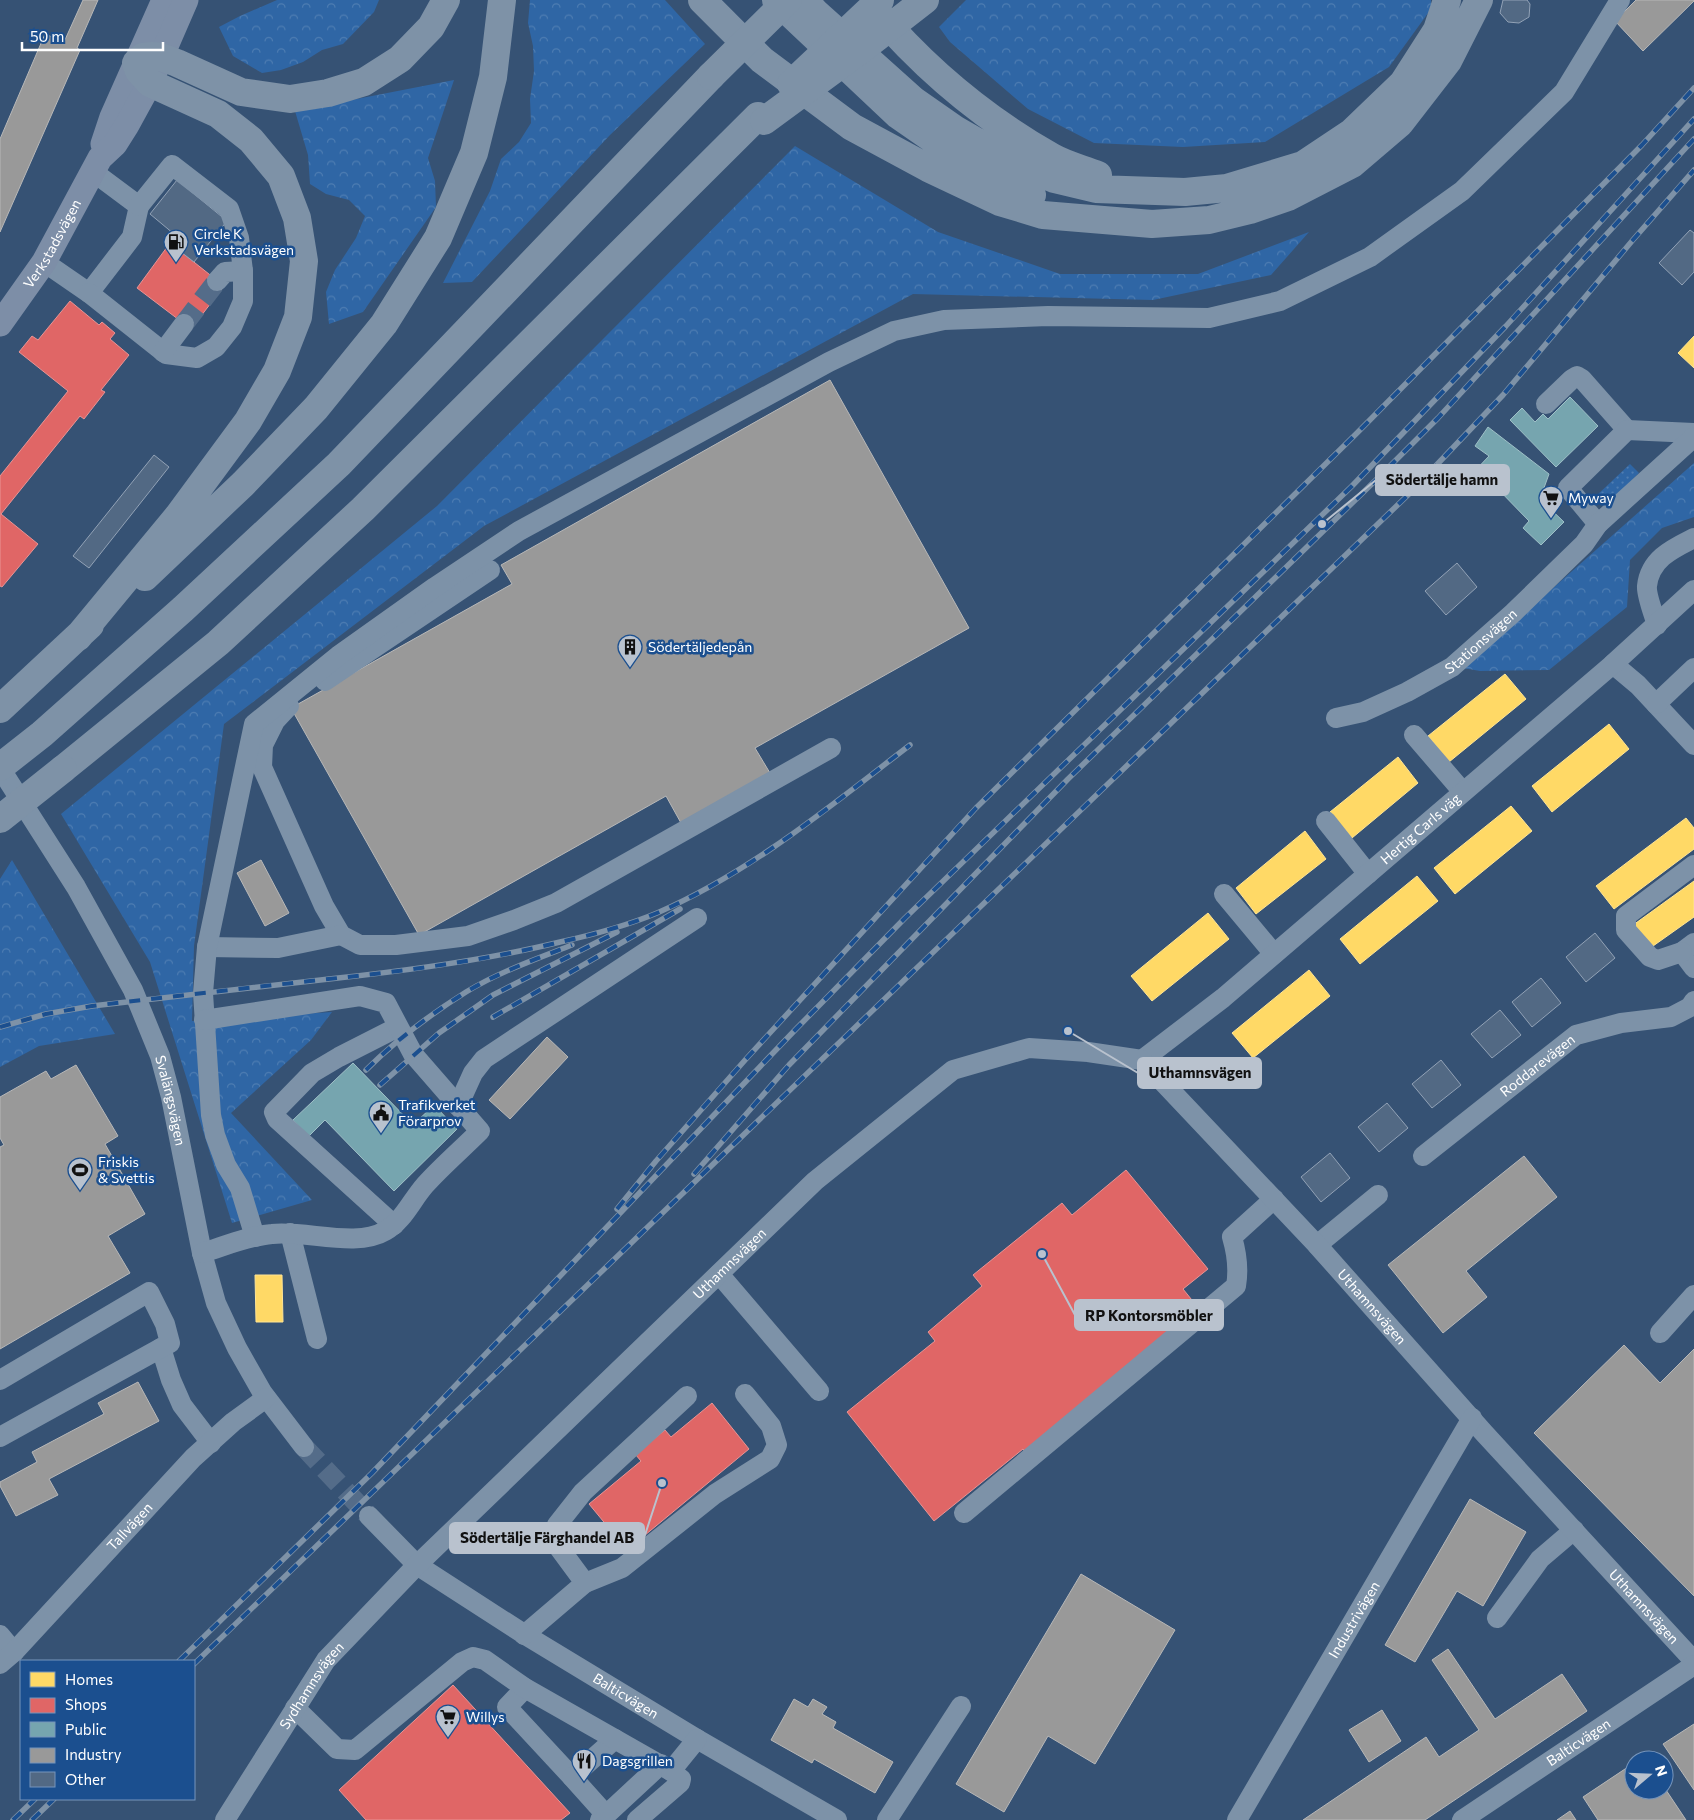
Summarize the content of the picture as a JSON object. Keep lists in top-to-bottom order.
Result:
{
  "streets": {
    "main road": ["Verkstadsvägen"],
    "street": [
      "Stationsvägen",
      "Hertig Carls väg",
      "Roddarevägen",
      "Svalängsvägen",
      "Uthamnsvägen",
      "Tallvägen",
      "Industrivägen",
      "Sydhamnsvägen",
      "Balticvägen"
    ]
  },
  "crossings": [
    ["Hertig Carls väg", "Uthamnsvägen"],
    ["Svalängsvägen", "Tallvägen"],
    ["Uthamnsvägen", "Industrivägen"],
    ["Uthamnsvägen", "Sydhamnsvägen"],
    ["Uthamnsvägen", "Balticvägen"],
    ["Sydhamnsvägen", "Balticvägen"]
  ],
  "places": {
    "fuel station": ["Circle K Verkstadsvägen"],
    "supermarket": ["Myway", "Willys"],
    "other": [
      "Södertälje hamn",
      "Uthamnsvägen",
      "RP Kontorsmöbler",
      "Södertälje Färghandel AB"
    ],
    "building": ["Södertäljedepån"],
    "public building": ["Trafikverket Förarprov"],
    "sports": ["Friskis & Svettis"],
    "restaurant": ["Dagsgrillen"]
  },
  "legend": [
    "Homes",
    "Shops",
    "Public",
    "Industry",
    "Other"
  ],
  "scale_bar": "50 m",
  "north": "right"
}
